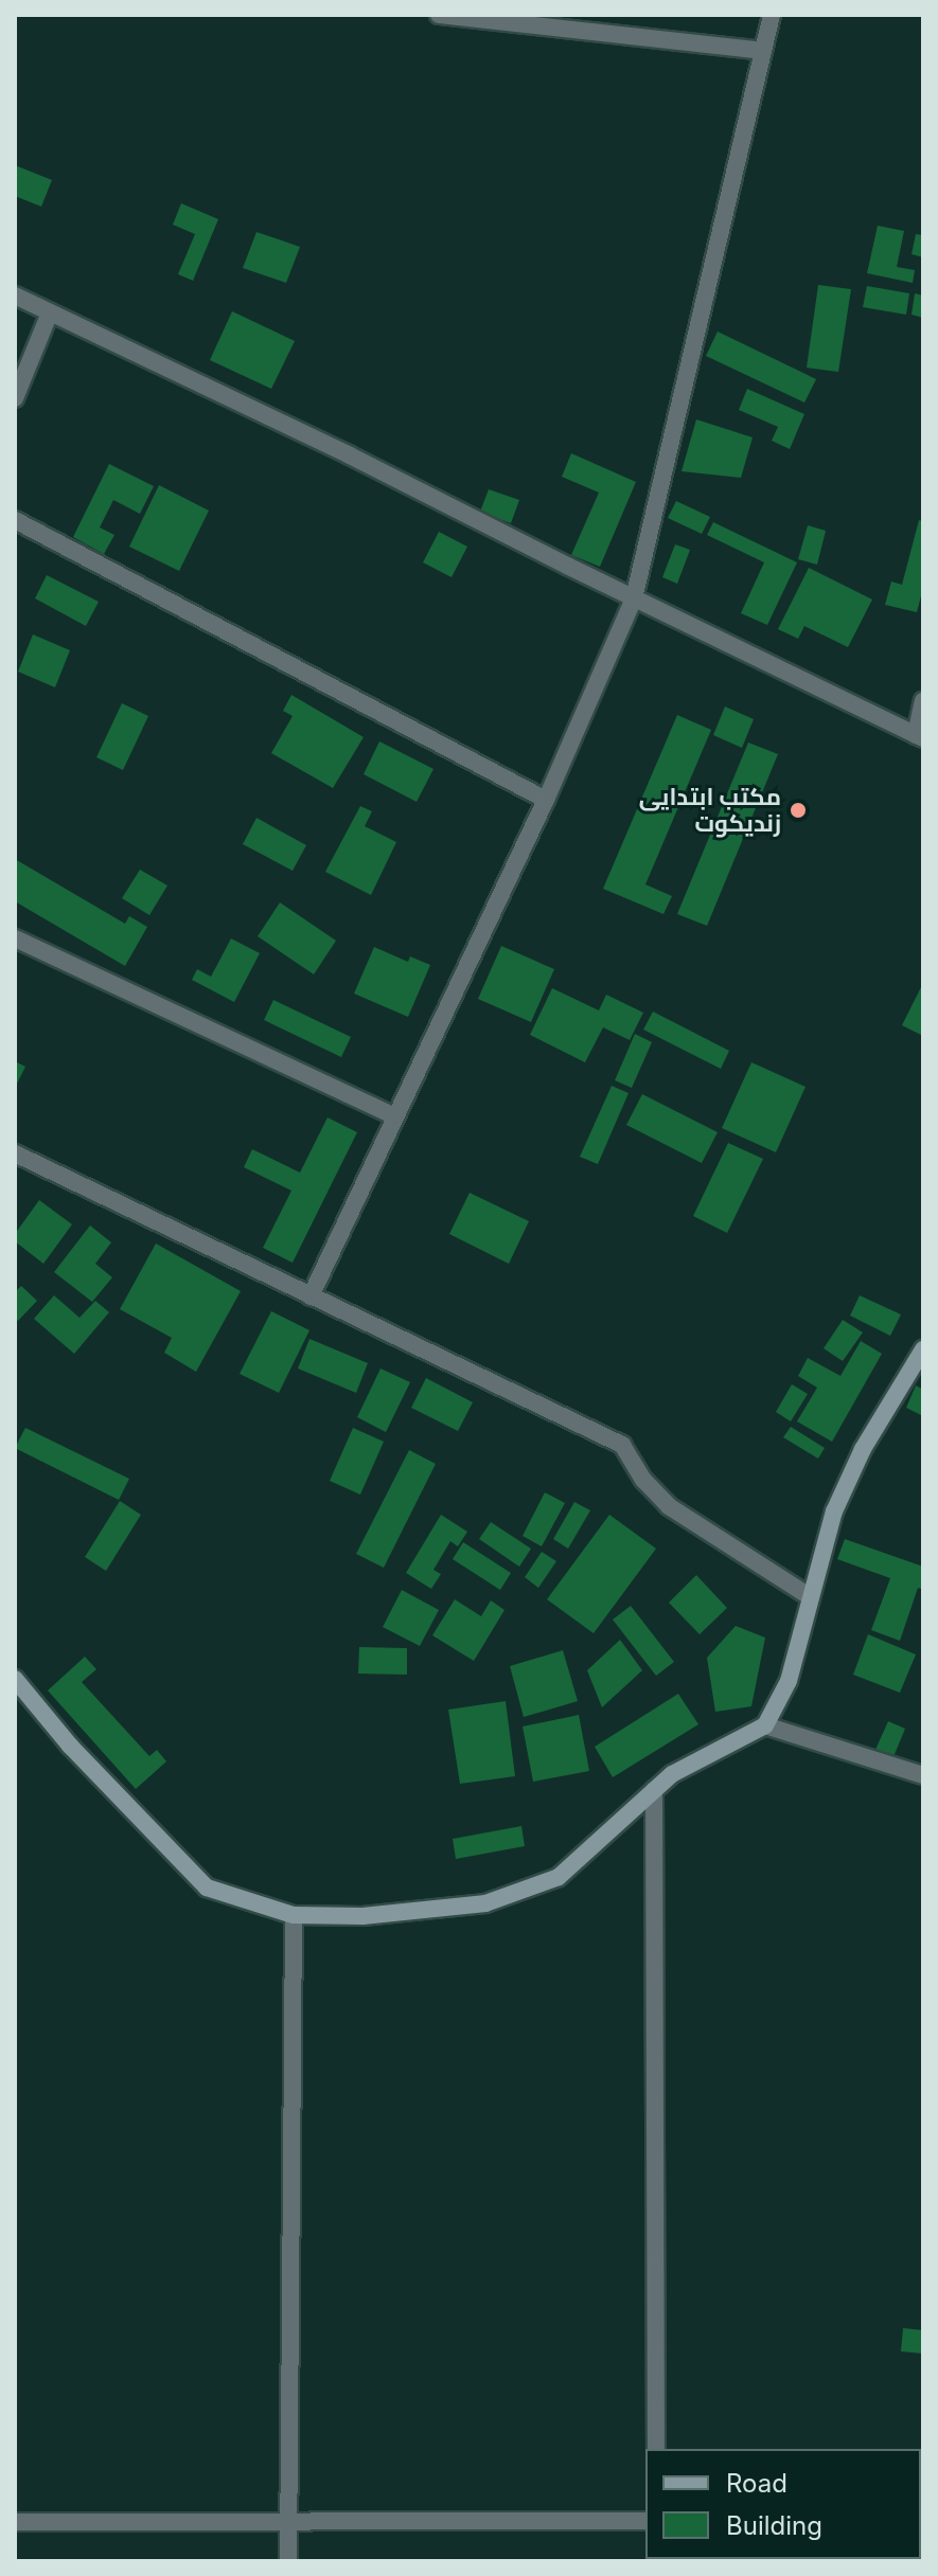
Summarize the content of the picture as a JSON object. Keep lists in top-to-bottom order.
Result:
{
  "places": ["مکتب ابتدایی زندیکوت"],
  "legend": ["Road", "Building"]
}
